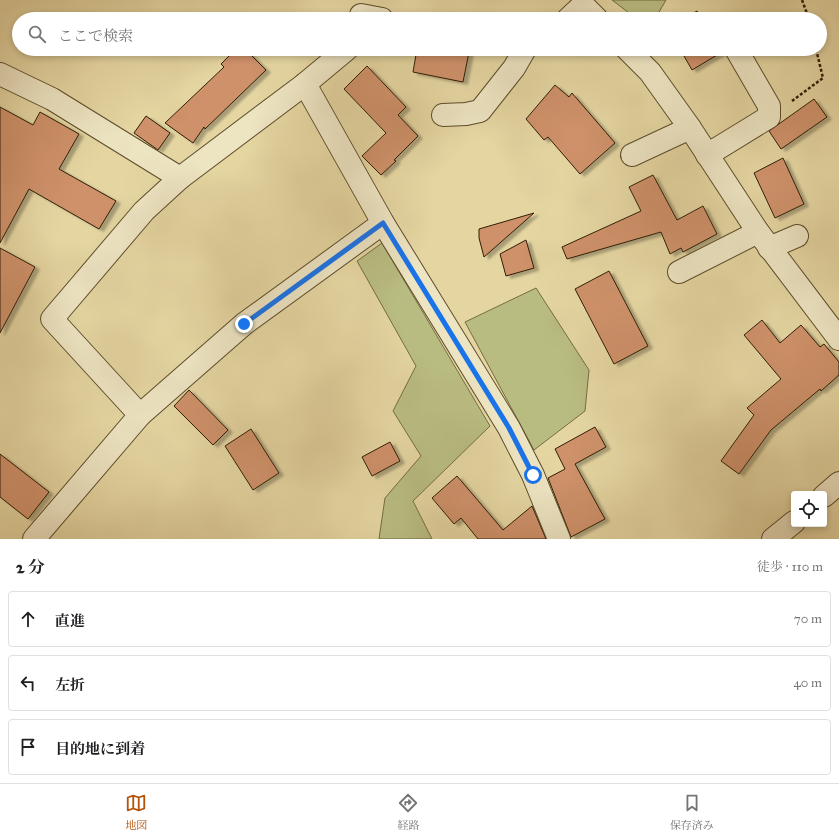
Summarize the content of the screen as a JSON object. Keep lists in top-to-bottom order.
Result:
{
  "page": {
    "search": "ここで検索",
    "heading": ["2 分", "徒歩 · 110 m"],
    "list": [
      ["直進", "70 m"],
      ["左折", "40 m"],
      "目的地に到着"
    ],
    "nav": ["地図", "経路", "保存済み"]
  }
}
